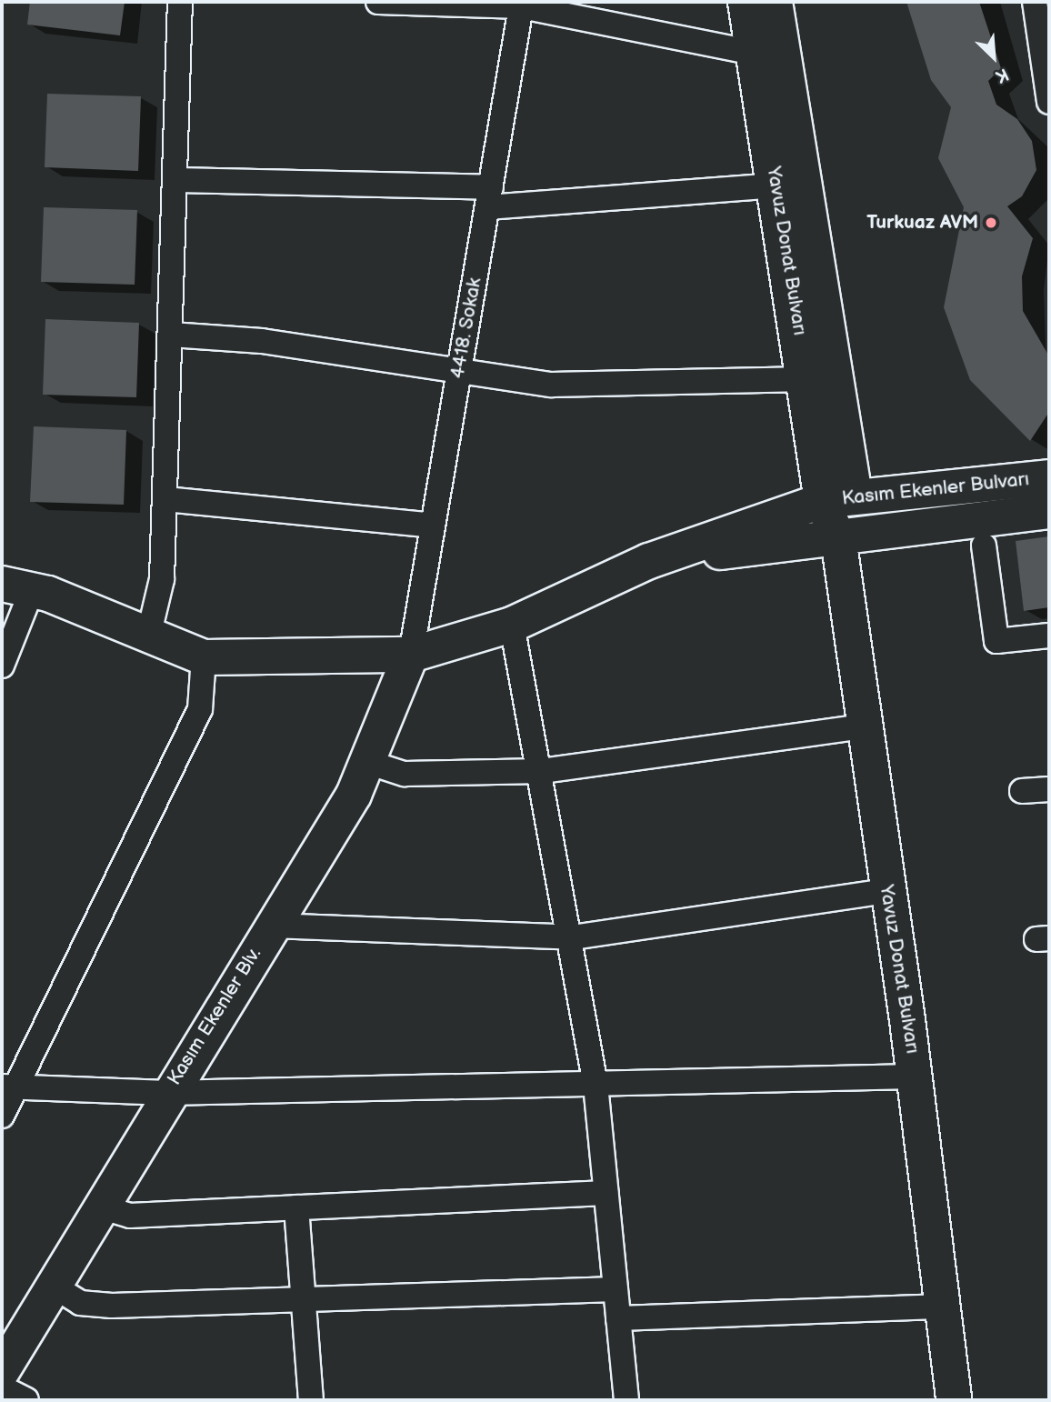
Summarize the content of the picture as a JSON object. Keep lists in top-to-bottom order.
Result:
{
  "streets": {
    "street": [
      "Yavuz Donat Bulvarı",
      "4418. Sokak",
      "Kasım Ekenler Bulvarı",
      "Kasım Ekenler Blv."
    ]
  },
  "crossings": [
    ["Yavuz Donat Bulvarı", "Kasım Ekenler Bulvarı"],
    ["4418. Sokak", "Kasım Ekenler Blv."]
  ],
  "places": ["Turkuaz AVM"],
  "north": "bottom right"
}
